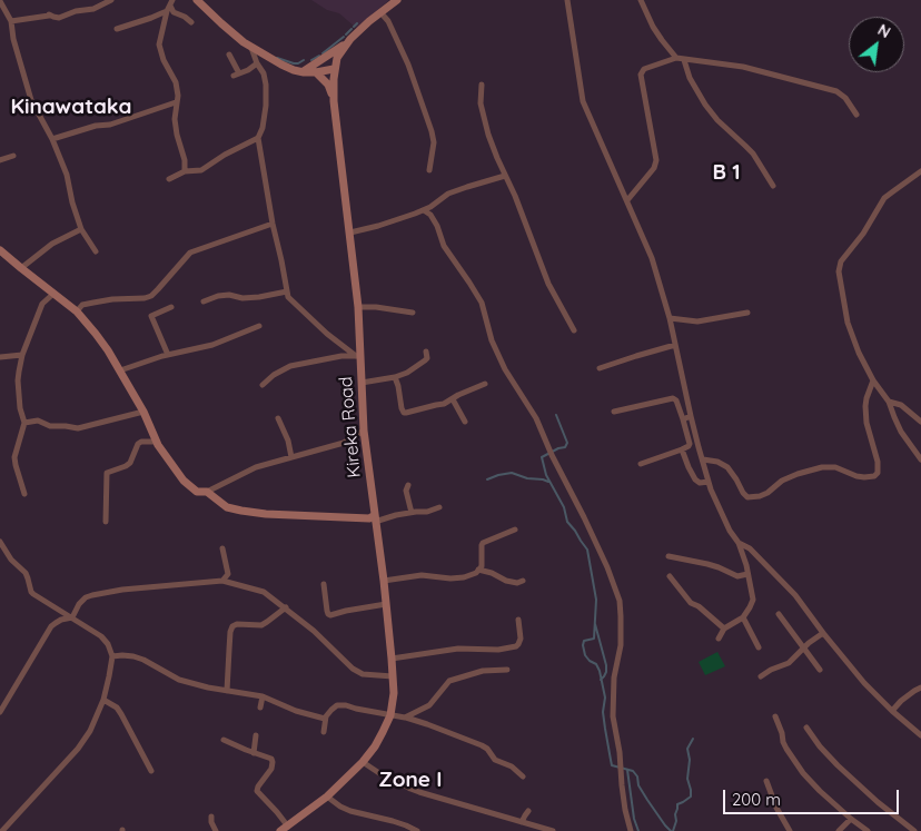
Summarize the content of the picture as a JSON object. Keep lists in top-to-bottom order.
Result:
{
  "streets": {
    "main road": ["Kireka Road"]
  },
  "districts": ["Kinawataka", "B 1", "Zone I"],
  "scale_bar": "200 m",
  "north": "top right"
}
